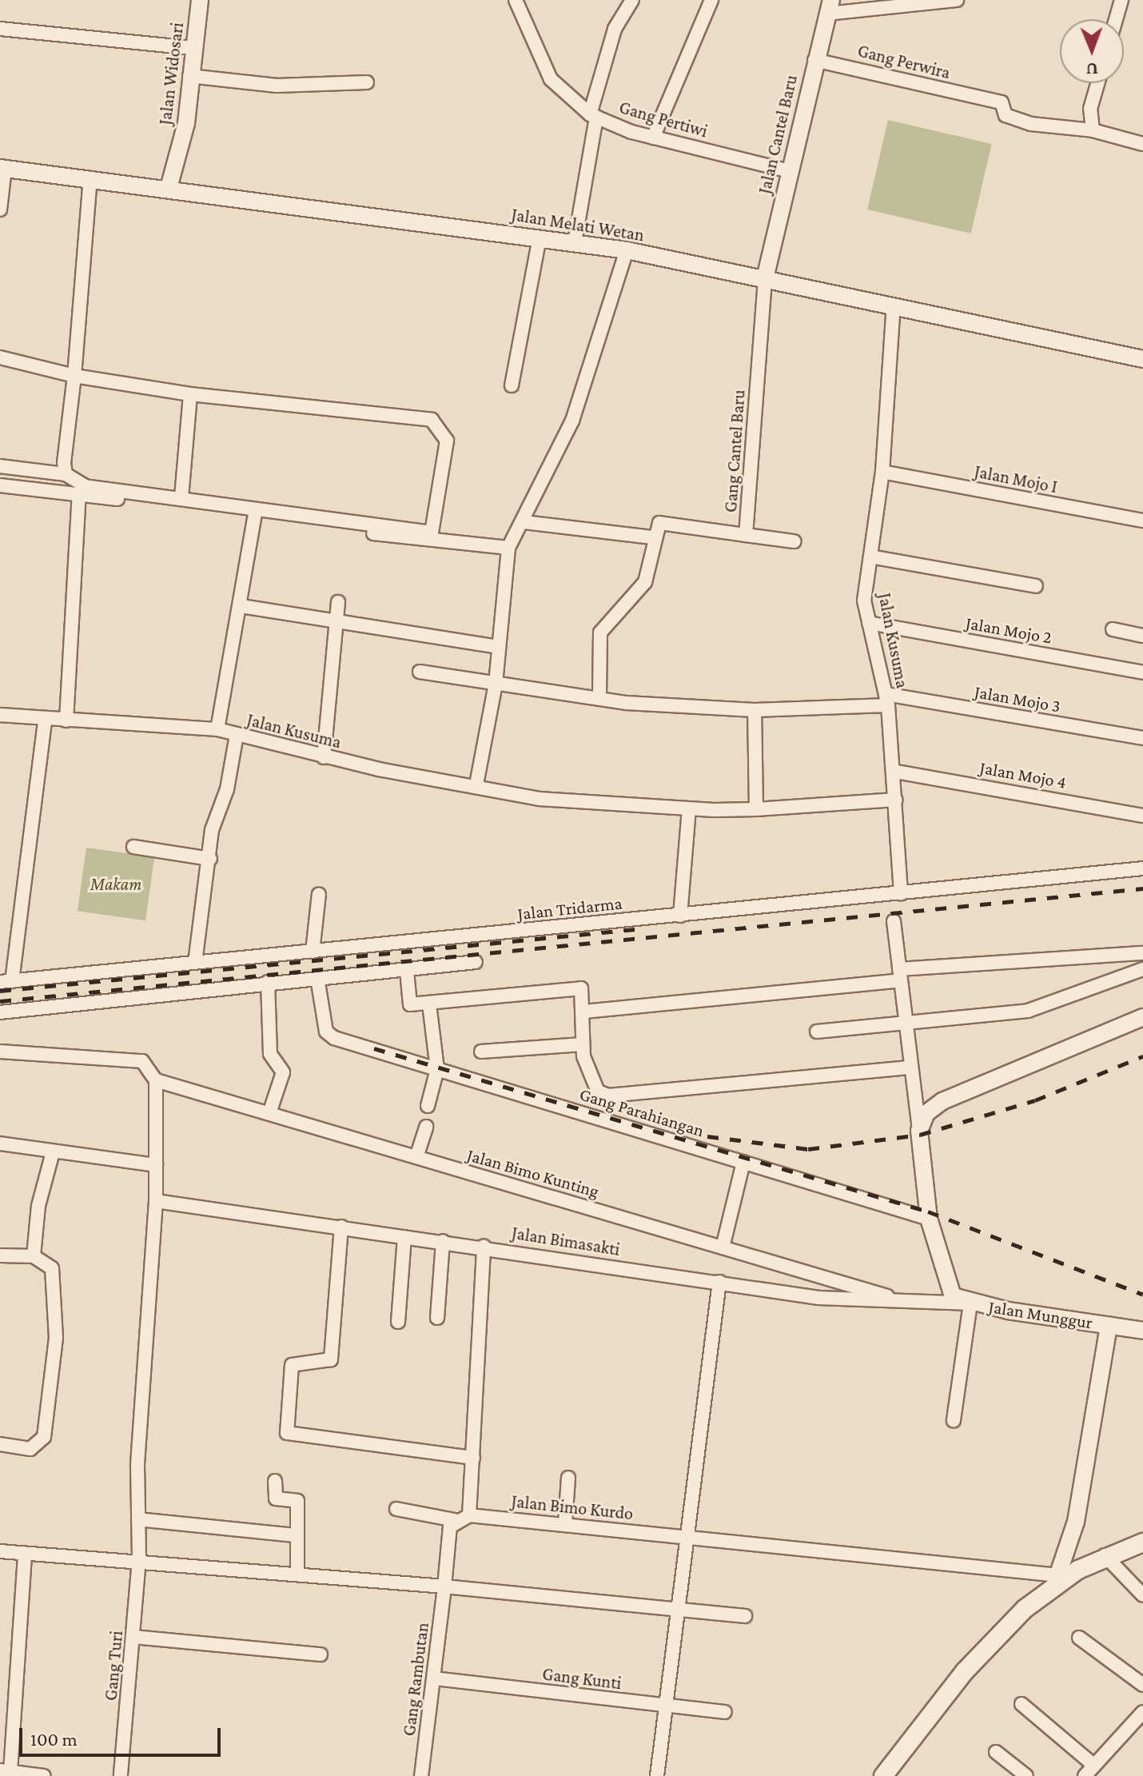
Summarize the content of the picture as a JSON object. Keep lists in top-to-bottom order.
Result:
{
  "streets": {
    "street": [
      "Gang Perwira",
      "Jalan Widosari",
      "Gang Pertiwi",
      "Jalan Cantel Baru",
      "Jalan Melati Wetan",
      "Gang Cantel Baru",
      "Jalan Mojo I",
      "Jalan Mojo 2",
      "Jalan Kusuma",
      "Jalan Mojo 3",
      "Jalan Mojo 4",
      "Jalan Tridarma",
      "Gang Parahiangan",
      "Jalan Bimo Kunting",
      "Jalan Bimasakti",
      "Jalan Munggur",
      "Jalan Bimo Kurdo",
      "Gang Turi",
      "Gang Kunti",
      "Gang Rambutan"
    ]
  },
  "crossings": [
    ["Gang Perwira", "Jalan Cantel Baru"],
    ["Jalan Widosari", "Jalan Melati Wetan"],
    ["Gang Pertiwi", "Jalan Cantel Baru"],
    ["Jalan Cantel Baru", "Jalan Melati Wetan"],
    ["Jalan Cantel Baru", "Gang Cantel Baru"],
    ["Jalan Melati Wetan", "Gang Cantel Baru"],
    ["Jalan Melati Wetan", "Jalan Kusuma"],
    ["Jalan Mojo I", "Jalan Kusuma"],
    ["Jalan Mojo 2", "Jalan Kusuma"],
    ["Jalan Kusuma", "Jalan Mojo 3"],
    ["Gang Parahiangan", "Jalan Munggur"],
    ["Jalan Bimo Kunting", "Jalan Bimasakti"],
    ["Jalan Bimasakti", "Jalan Munggur"],
    ["Jalan Munggur", "Jalan Bimo Kurdo"],
    ["Gang Kunti", "Gang Rambutan"]
  ],
  "parks": ["Makam"],
  "scale_bar": "100 m",
  "north": "bottom"
}
